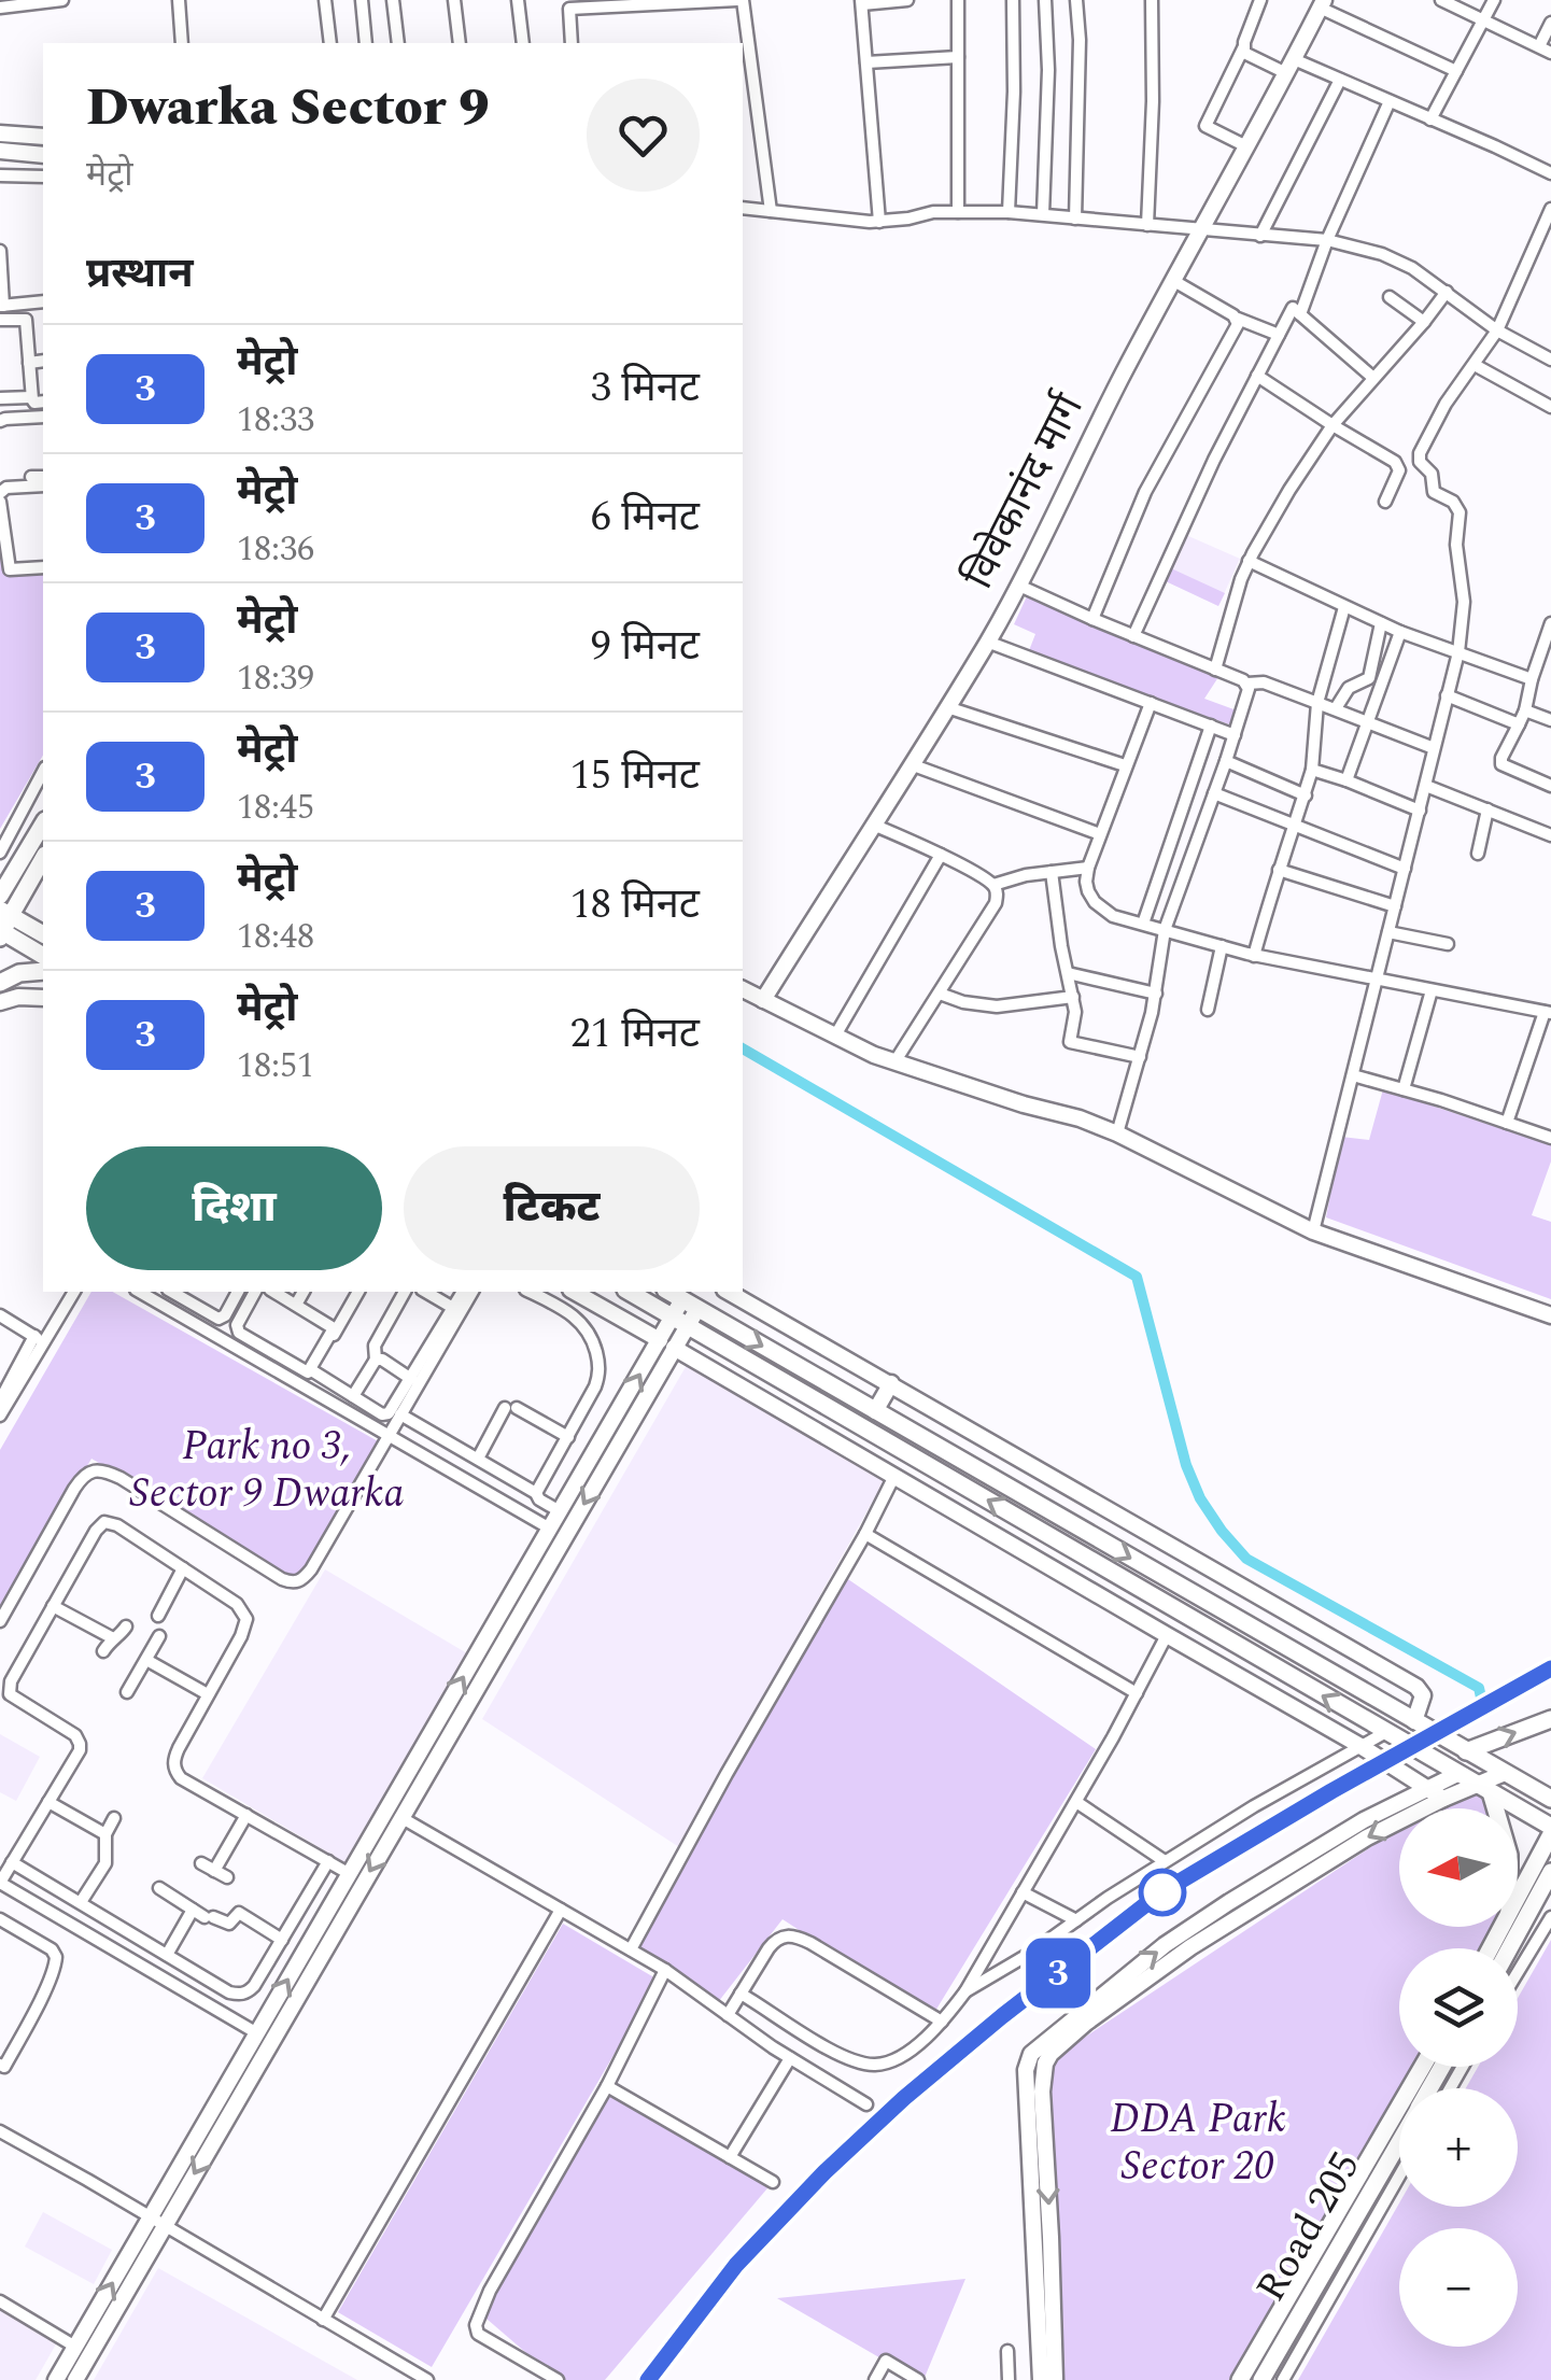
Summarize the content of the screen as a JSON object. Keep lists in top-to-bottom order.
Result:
{
  "streets": {
    "main road": ["Road 205"],
    "street": ["विवेकानंद मार्ग"]
  },
  "parks": ["Park no 3, Sector 9 Dwarka", "DDA Park Sector 20"],
  "lines": ["metro line 3"],
  "north": "left",
  "page": {
    "on_map": "3",
    "heading": [
      ["Dwarka Sector 9", "मेट्रो"],
      "प्रस्थान"
    ],
    "list": [
      {
        "mark": "3",
        "name": "मेट्रो",
        "note": "18:33",
        "value": "3 मिनट"
      },
      {
        "mark": "3",
        "name": "मेट्रो",
        "note": "18:36",
        "value": "6 मिनट"
      },
      {
        "mark": "3",
        "name": "मेट्रो",
        "note": "18:39",
        "value": "9 मिनट"
      },
      {
        "mark": "3",
        "name": "मेट्रो",
        "note": "18:45",
        "value": "15 मिनट"
      },
      {
        "mark": "3",
        "name": "मेट्रो",
        "note": "18:48",
        "value": "18 मिनट"
      },
      {
        "mark": "3",
        "name": "मेट्रो",
        "note": "18:51",
        "value": "21 मिनट"
      }
    ],
    "buttons": ["दिशा", "टिकट"],
    "map_buttons": ["+", "−"]
  }
}
